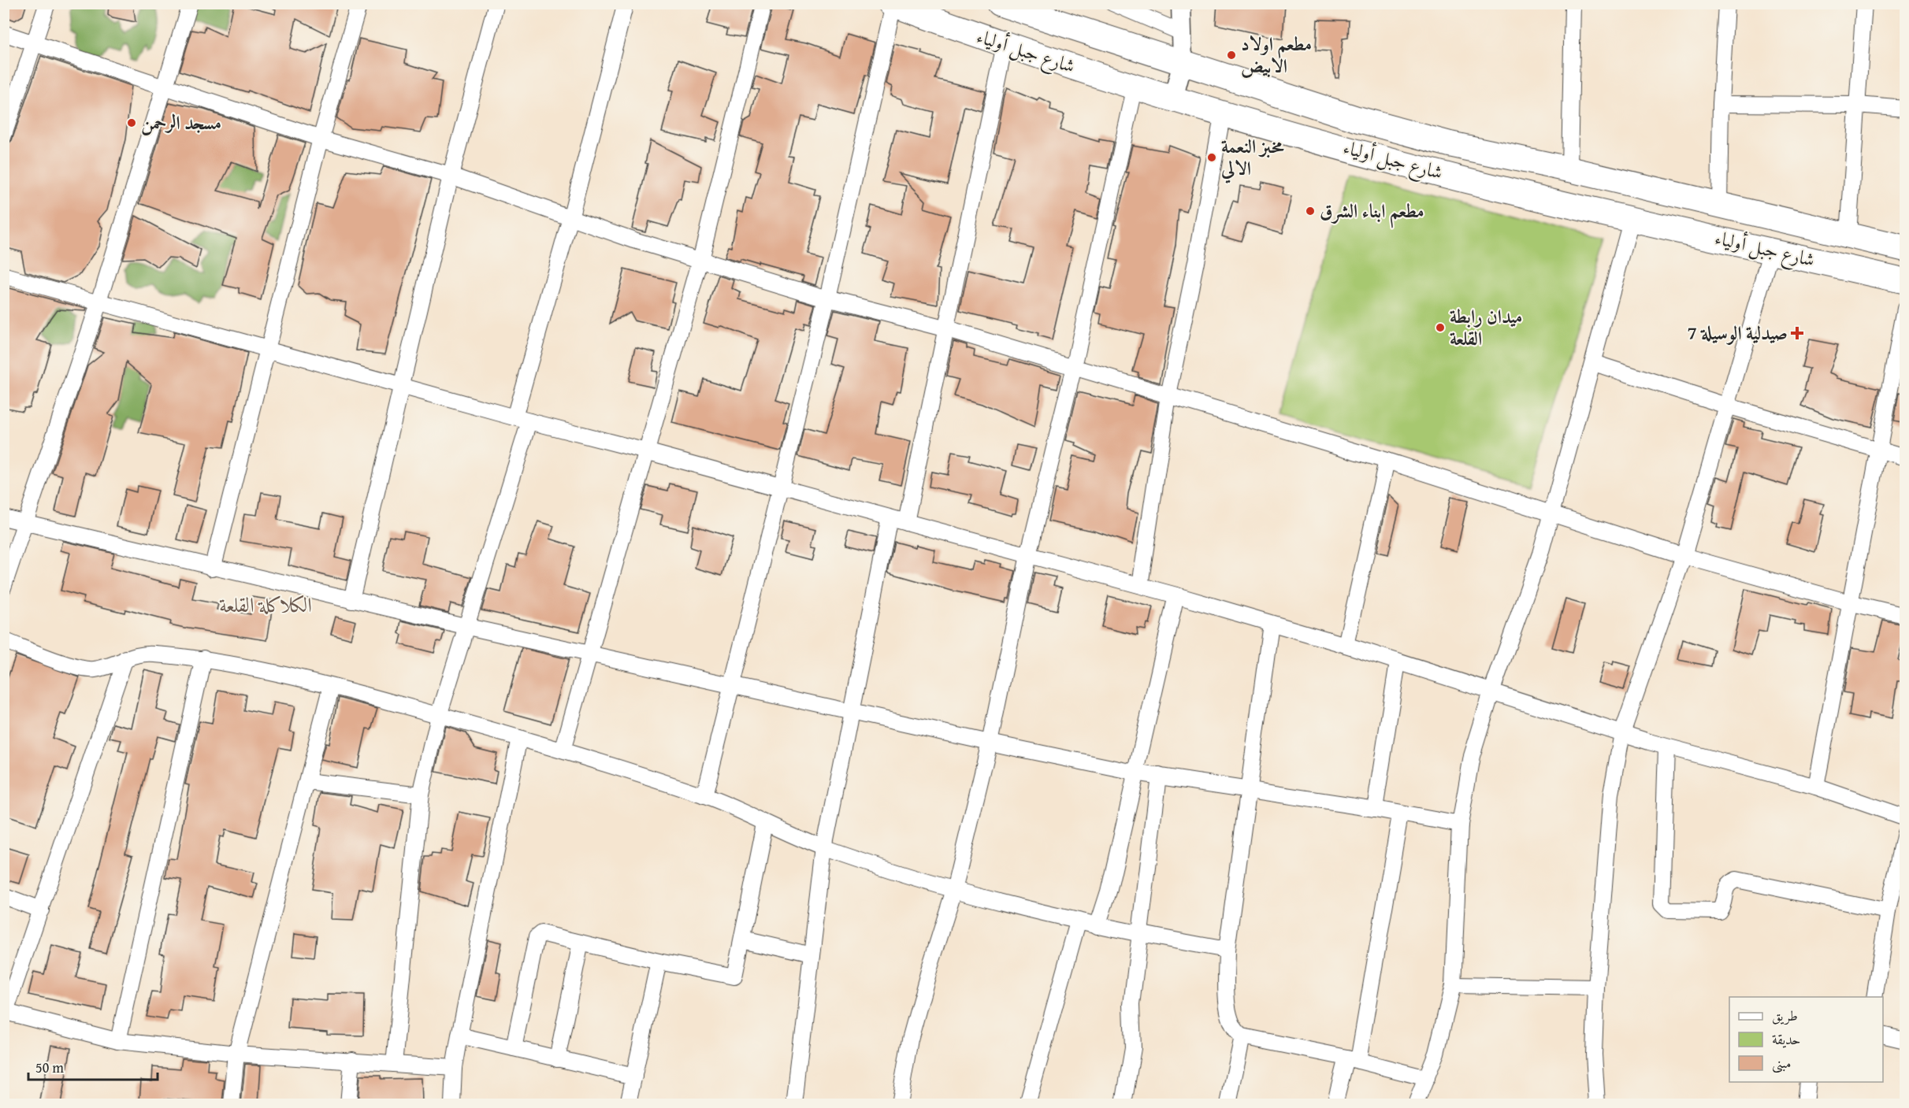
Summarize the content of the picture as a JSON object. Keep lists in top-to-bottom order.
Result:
{
  "streets": {
    "main road": ["شارع جبل أولياء"]
  },
  "districts": ["الكلاكلة القلعة"],
  "places": {
    "other": [
      "مطعم اولاد الابيض",
      "مسجد الرحمن",
      "مخبز النعمة الالي",
      "مطعم ابناء الشرق",
      "ميدان رابطة القلعة"
    ],
    "health": ["صيدلية الوسيلة 7"]
  },
  "legend": ["طريق", "حديقة", "مبنى"],
  "scale_bar": "50 m"
}
